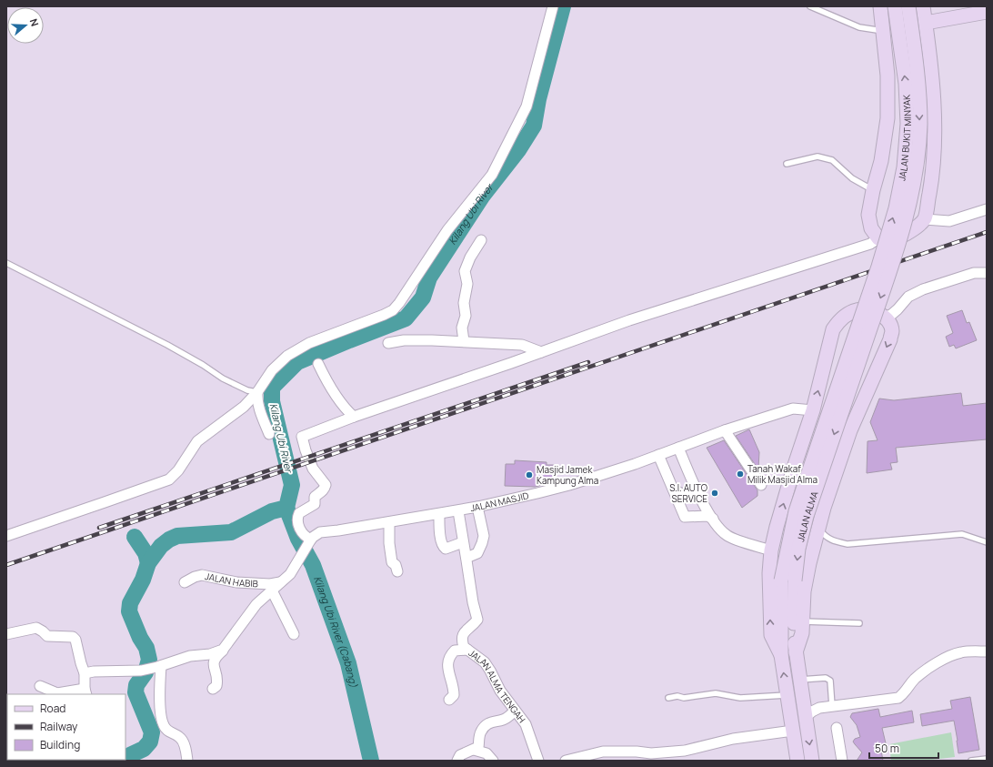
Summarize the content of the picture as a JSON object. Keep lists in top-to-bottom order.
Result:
{
  "streets": {
    "main road": ["JALAN BUKIT MINYAK", "JALAN ALMA"],
    "street": ["JALAN MASJID", "JALAN HABIB", "JALAN ALMA TENGAH"]
  },
  "crossings": [
    ["JALAN BUKIT MINYAK", "JALAN ALMA"],
    ["JALAN MASJID", "JALAN ALMA TENGAH"]
  ],
  "water": ["Kilang Ubi River", "Kilang Ubi River (Cabang)"],
  "places": ["Tanah Wakaf Milik Masjid Alma", "Masjid Jamek Kampung Alma", "S.I. AUTO SERVICE"],
  "legend": ["Road", "Railway", "Building"],
  "scale_bar": "50 m",
  "north": "right"
}
